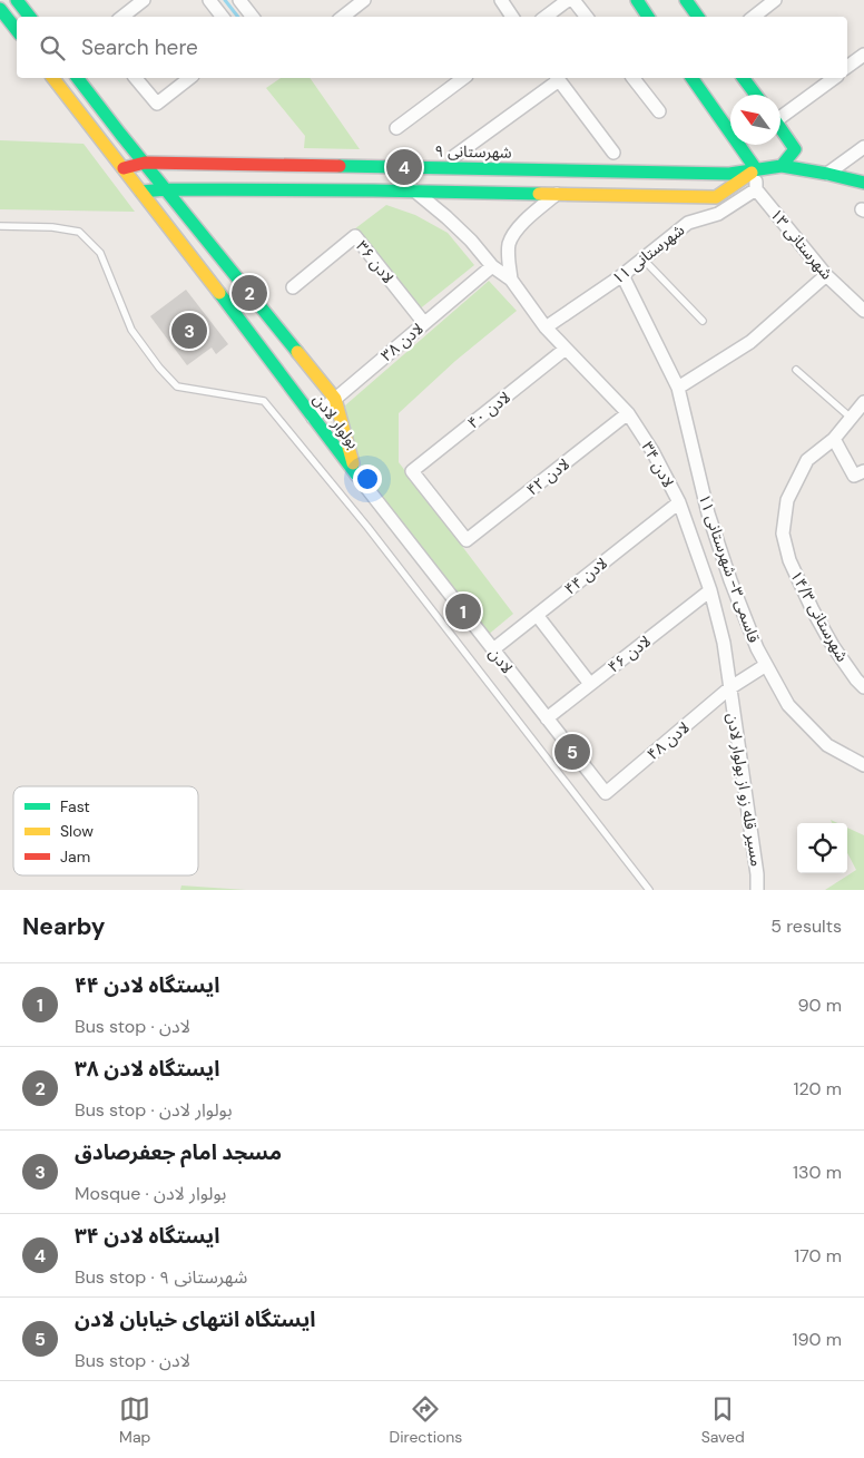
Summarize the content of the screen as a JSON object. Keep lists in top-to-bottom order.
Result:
{
  "streets": {
    "street": [
      "شهرستانی ۹",
      "شهرستانی ۱۳",
      "شهرستانی ۱۱",
      "لادن ۳۶",
      "لادن ۳۸",
      "لادن ۴۰",
      "بولوار لادن",
      "لادن ۳۴",
      "لادن ۴۲",
      "قاسمی ۳- شهرستانی ۱۱",
      "لادن ۴۴",
      "شهرستانی ۱۴/۳",
      "لادن ۴۶",
      "لادن",
      "لادن ۴۸",
      "مسیر قله زو از بولوار لادن"
    ]
  },
  "crossings": [
    ["شهرستانی ۹", "بولوار لادن"],
    ["شهرستانی ۱۳", "شهرستانی ۱۱"],
    ["شهرستانی ۱۱", "لادن ۳۴"],
    ["شهرستانی ۱۱", "قاسمی ۳- شهرستانی ۱۱"],
    ["لادن ۳۶", "لادن ۳۸"],
    ["لادن ۳۸", "بولوار لادن"],
    ["لادن ۴۰", "لادن ۳۴"],
    ["لادن ۴۰", "لادن ۴۲"],
    ["بولوار لادن", "لادن"],
    ["لادن ۳۴", "لادن ۴۲"],
    ["لادن ۳۴", "لادن ۴۴"],
    ["لادن ۳۴", "لادن ۴۶"],
    ["لادن ۳۴", "لادن ۴۸"],
    ["لادن ۳۴", "مسیر قله زو از بولوار لادن"],
    ["قاسمی ۳- شهرستانی ۱۱", "لادن ۴۸"],
    ["لادن ۴۴", "لادن"],
    ["لادن ۴۶", "لادن"],
    ["لادن", "لادن ۴۸"],
    ["لادن ۴۸", "مسیر قله زو از بولوار لادن"]
  ],
  "legend": ["Fast", "Slow", "Jam"],
  "north": "top left",
  "page": {
    "search": "Search here",
    "pins": [
      "4",
      "2",
      "3",
      "1",
      "5"
    ],
    "heading": ["Nearby", "5 results"],
    "list": [
      {
        "mark": "1",
        "name": "ایستگاه لادن ۴۴",
        "note": "Bus stop · لادن",
        "value": "90 m"
      },
      {
        "mark": "2",
        "name": "ایستگاه لادن ۳۸",
        "note": "Bus stop · بولوار لادن",
        "value": "120 m"
      },
      {
        "mark": "3",
        "name": "مسجد امام جعفرصادق",
        "note": "Mosque · بولوار لادن",
        "value": "130 m"
      },
      {
        "mark": "4",
        "name": "ایستگاه لادن ۳۴",
        "note": "Bus stop · شهرستانی ۹",
        "value": "170 m"
      },
      {
        "mark": "5",
        "name": "ایستگاه انتهای خیابان لادن",
        "note": "Bus stop · لادن",
        "value": "190 m"
      }
    ],
    "nav": ["Map", "Directions", "Saved"]
  }
}
